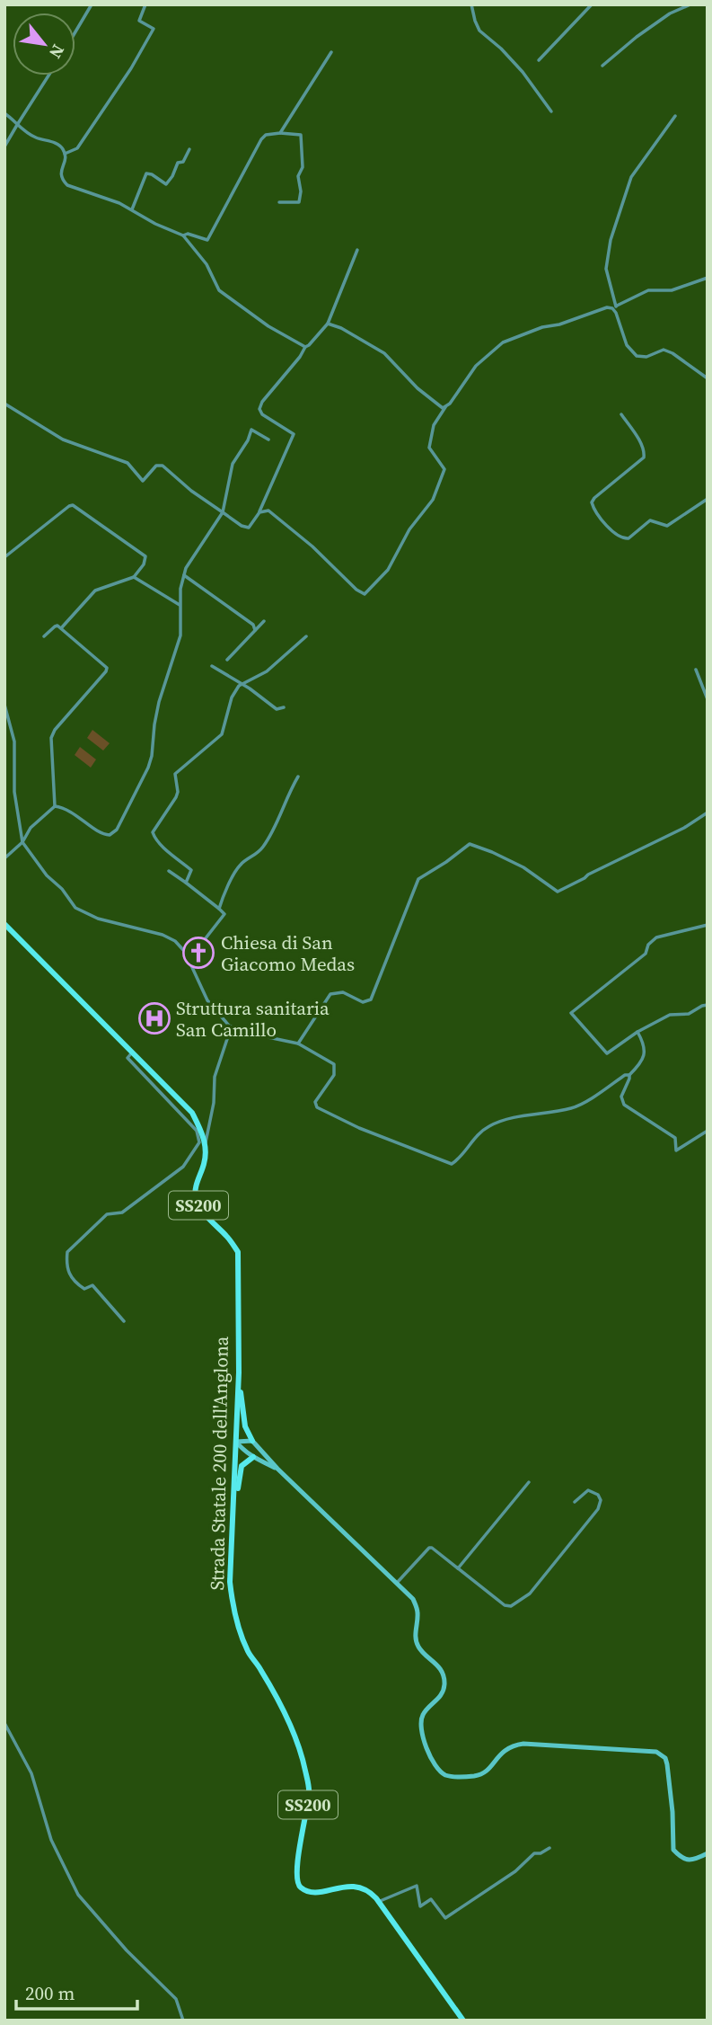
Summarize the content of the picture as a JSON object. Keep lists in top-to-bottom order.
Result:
{
  "streets": {
    "main road": ["SS200", "Strada Statale 200 dell'Anglona"]
  },
  "places": {
    "church": ["Chiesa di San Giacomo Medas"],
    "hospital": ["Struttura sanitaria San Camillo"]
  },
  "scale_bar": "200 m",
  "north": "bottom right"
}
